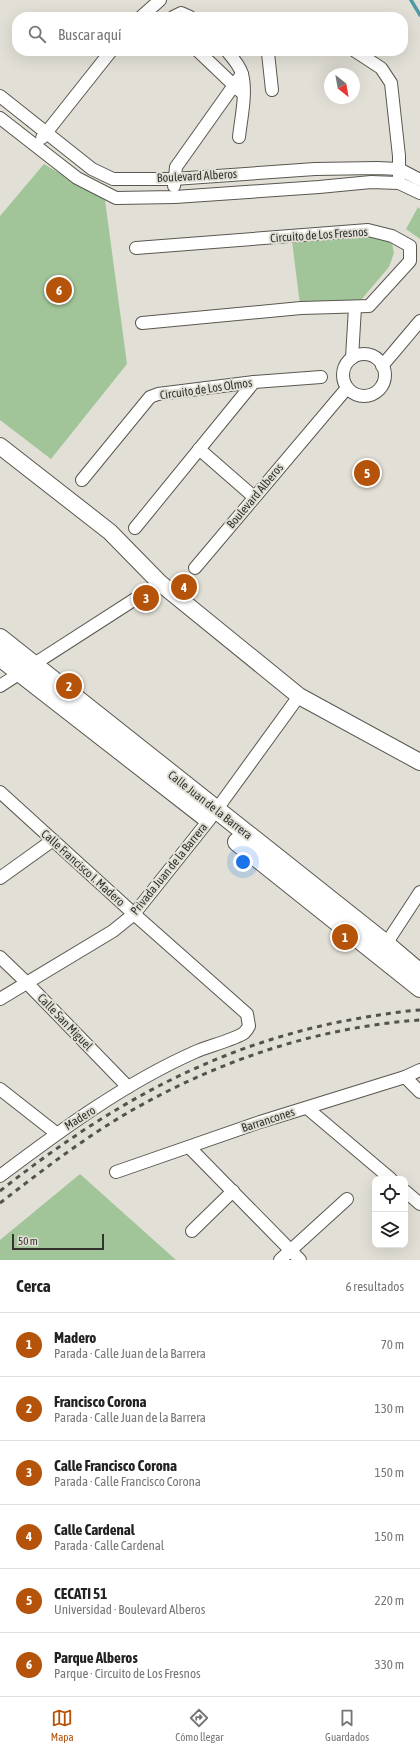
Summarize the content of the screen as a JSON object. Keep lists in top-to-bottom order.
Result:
{
  "streets": {
    "main road": ["Calle Juan de la Barrera"],
    "street": [
      "Boulevard Alberos",
      "Circuito de Los Fresnos",
      "Circuito de Los Olmos",
      "Calle Francisco I. Madero",
      "Privada Juan de la Barrera",
      "Calle San Miguel",
      "Madero",
      "Barrancones"
    ]
  },
  "crossings": [
    ["Calle Juan de la Barrera", "Privada Juan de la Barrera"],
    ["Calle Francisco I. Madero", "Privada Juan de la Barrera"],
    ["Calle Francisco I. Madero", "Madero"],
    ["Privada Juan de la Barrera", "Calle San Miguel"],
    ["Calle San Miguel", "Madero"]
  ],
  "scale_bar": "50 m",
  "north": "bottom right",
  "page": {
    "search": "Buscar aquí",
    "pins": [
      "6",
      "5",
      "4",
      "3",
      "2",
      "1"
    ],
    "scale": "50 m",
    "heading": ["Cerca", "6 resultados"],
    "list": [
      {
        "mark": "1",
        "name": "Madero",
        "note": "Parada · Calle Juan de la Barrera",
        "value": "70 m"
      },
      {
        "mark": "2",
        "name": "Francisco Corona",
        "note": "Parada · Calle Juan de la Barrera",
        "value": "130 m"
      },
      {
        "mark": "3",
        "name": "Calle Francisco Corona",
        "note": "Parada · Calle Francisco Corona",
        "value": "150 m"
      },
      {
        "mark": "4",
        "name": "Calle Cardenal",
        "note": "Parada · Calle Cardenal",
        "value": "150 m"
      },
      {
        "mark": "5",
        "name": "CECATI 51",
        "note": "Universidad · Boulevard Alberos",
        "value": "220 m"
      },
      {
        "mark": "6",
        "name": "Parque Alberos",
        "note": "Parque · Circuito de Los Fresnos",
        "value": "330 m"
      }
    ],
    "nav": ["Mapa", "Cómo llegar", "Guardados"]
  }
}
